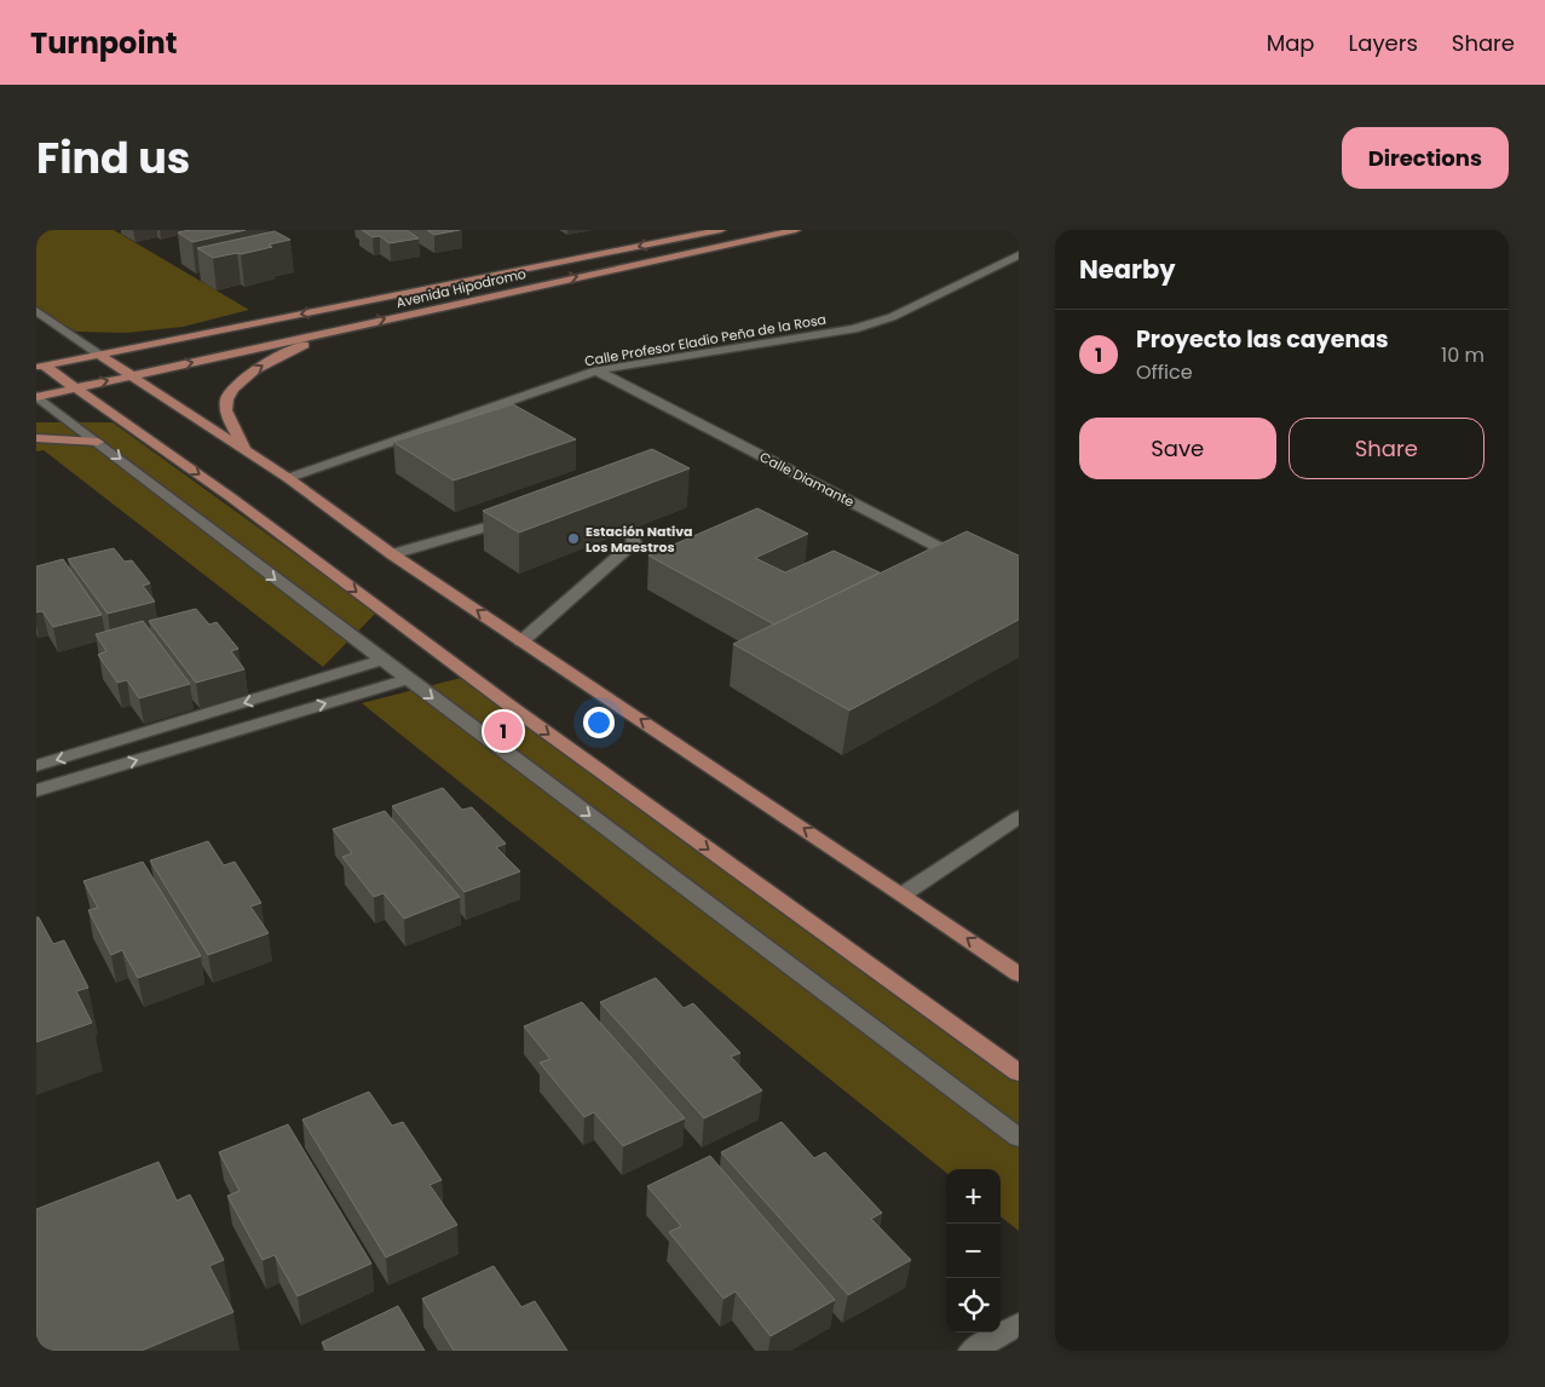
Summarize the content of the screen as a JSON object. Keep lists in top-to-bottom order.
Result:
{
  "streets": {
    "main road": ["Avenida Hipodromo"],
    "street": ["Calle Profesor Eladio Peña de la Rosa", "Calle Diamante"]
  },
  "crossings": [
    ["Calle Profesor Eladio Peña de la Rosa", "Calle Diamante"]
  ],
  "places": ["Estación Nativa Los Maestros"],
  "page": {
    "header": "Turnpoint",
    "nav": ["Map", "Layers", "Share"],
    "title": "Find us",
    "buttons": [
      "Directions",
      ["Save", "Share"]
    ],
    "heading": "Nearby",
    "list": [
      {
        "mark": "1",
        "name": "Proyecto las cayenas",
        "note": "Office",
        "value": "10 m"
      }
    ],
    "pins": "1",
    "map_buttons": ["+", "−"]
  }
}
